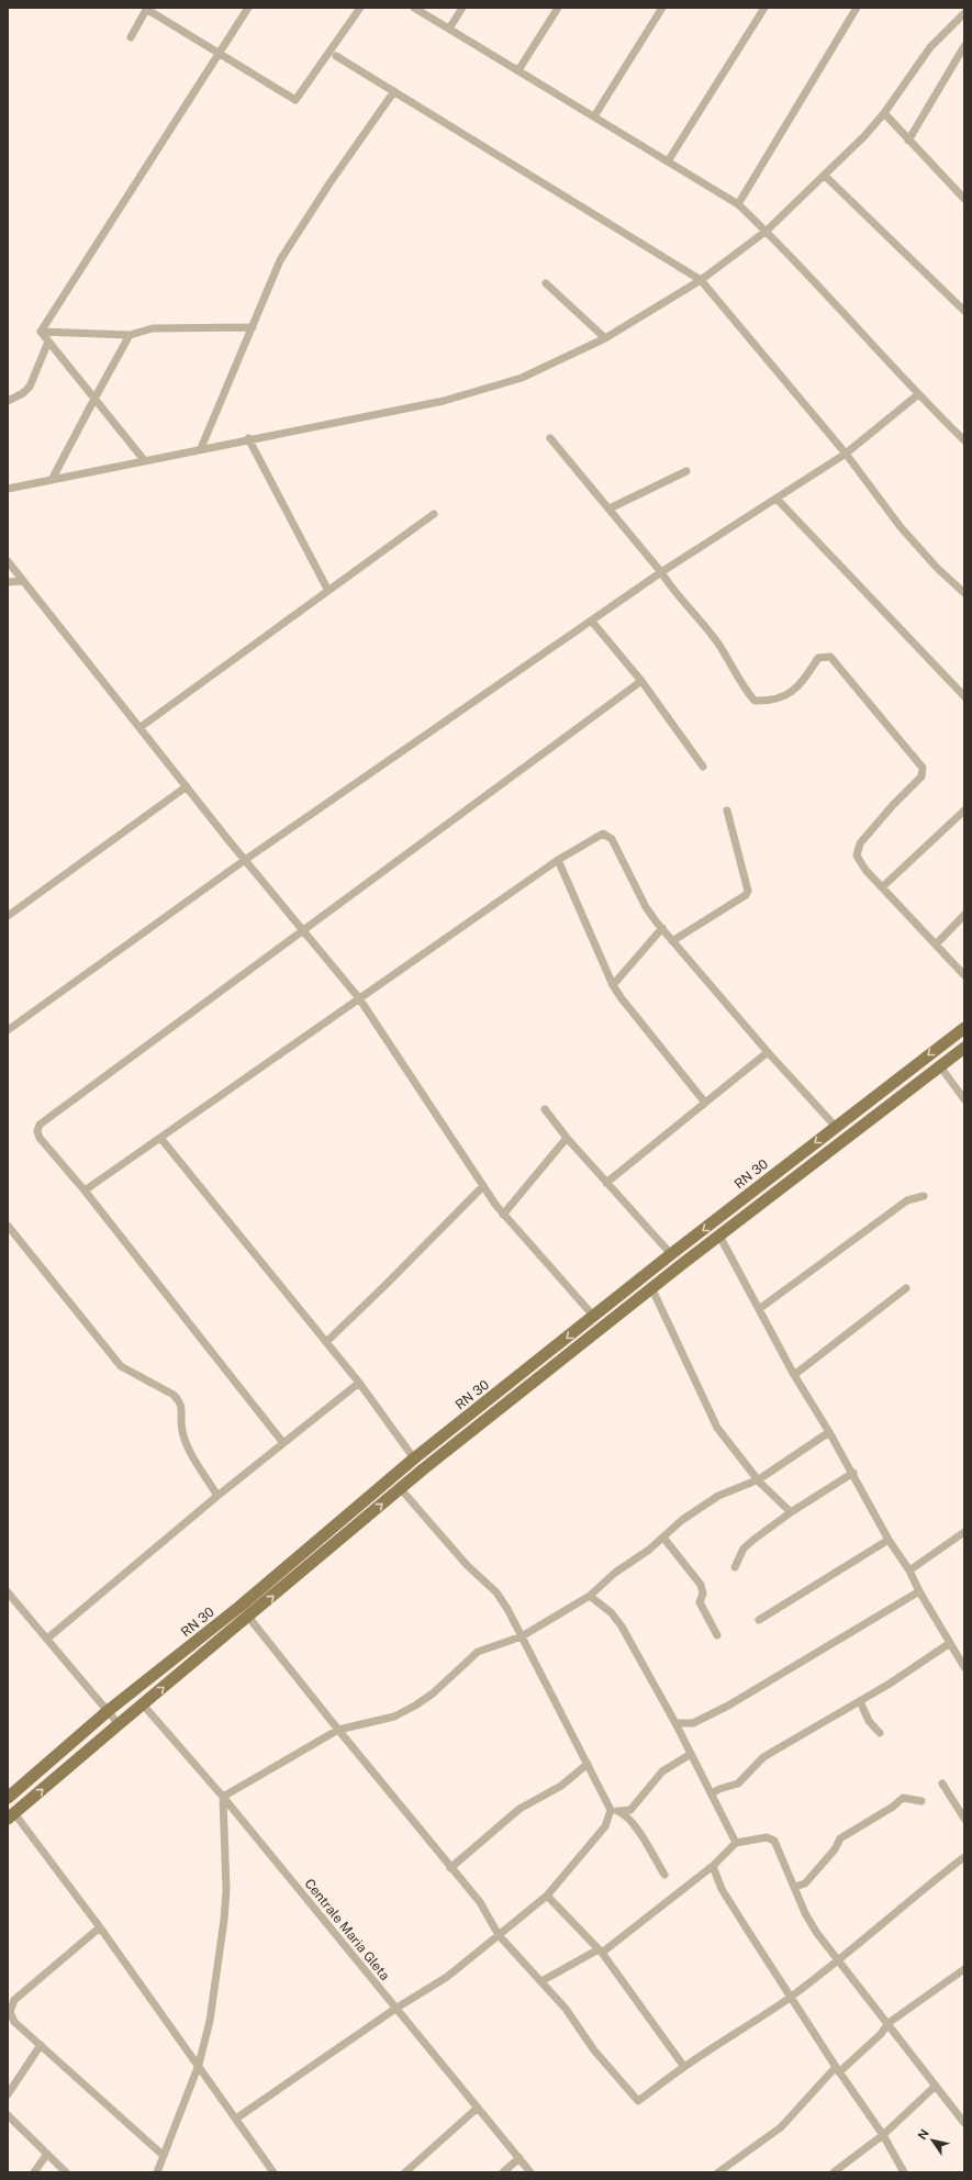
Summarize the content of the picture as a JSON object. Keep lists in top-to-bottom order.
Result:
{
  "streets": {
    "main road": ["RN 30"],
    "street": ["Centrale Maria Gleta"]
  },
  "crossings": [
    ["RN 30", "Centrale Maria Gleta"]
  ],
  "north": "top left"
}
